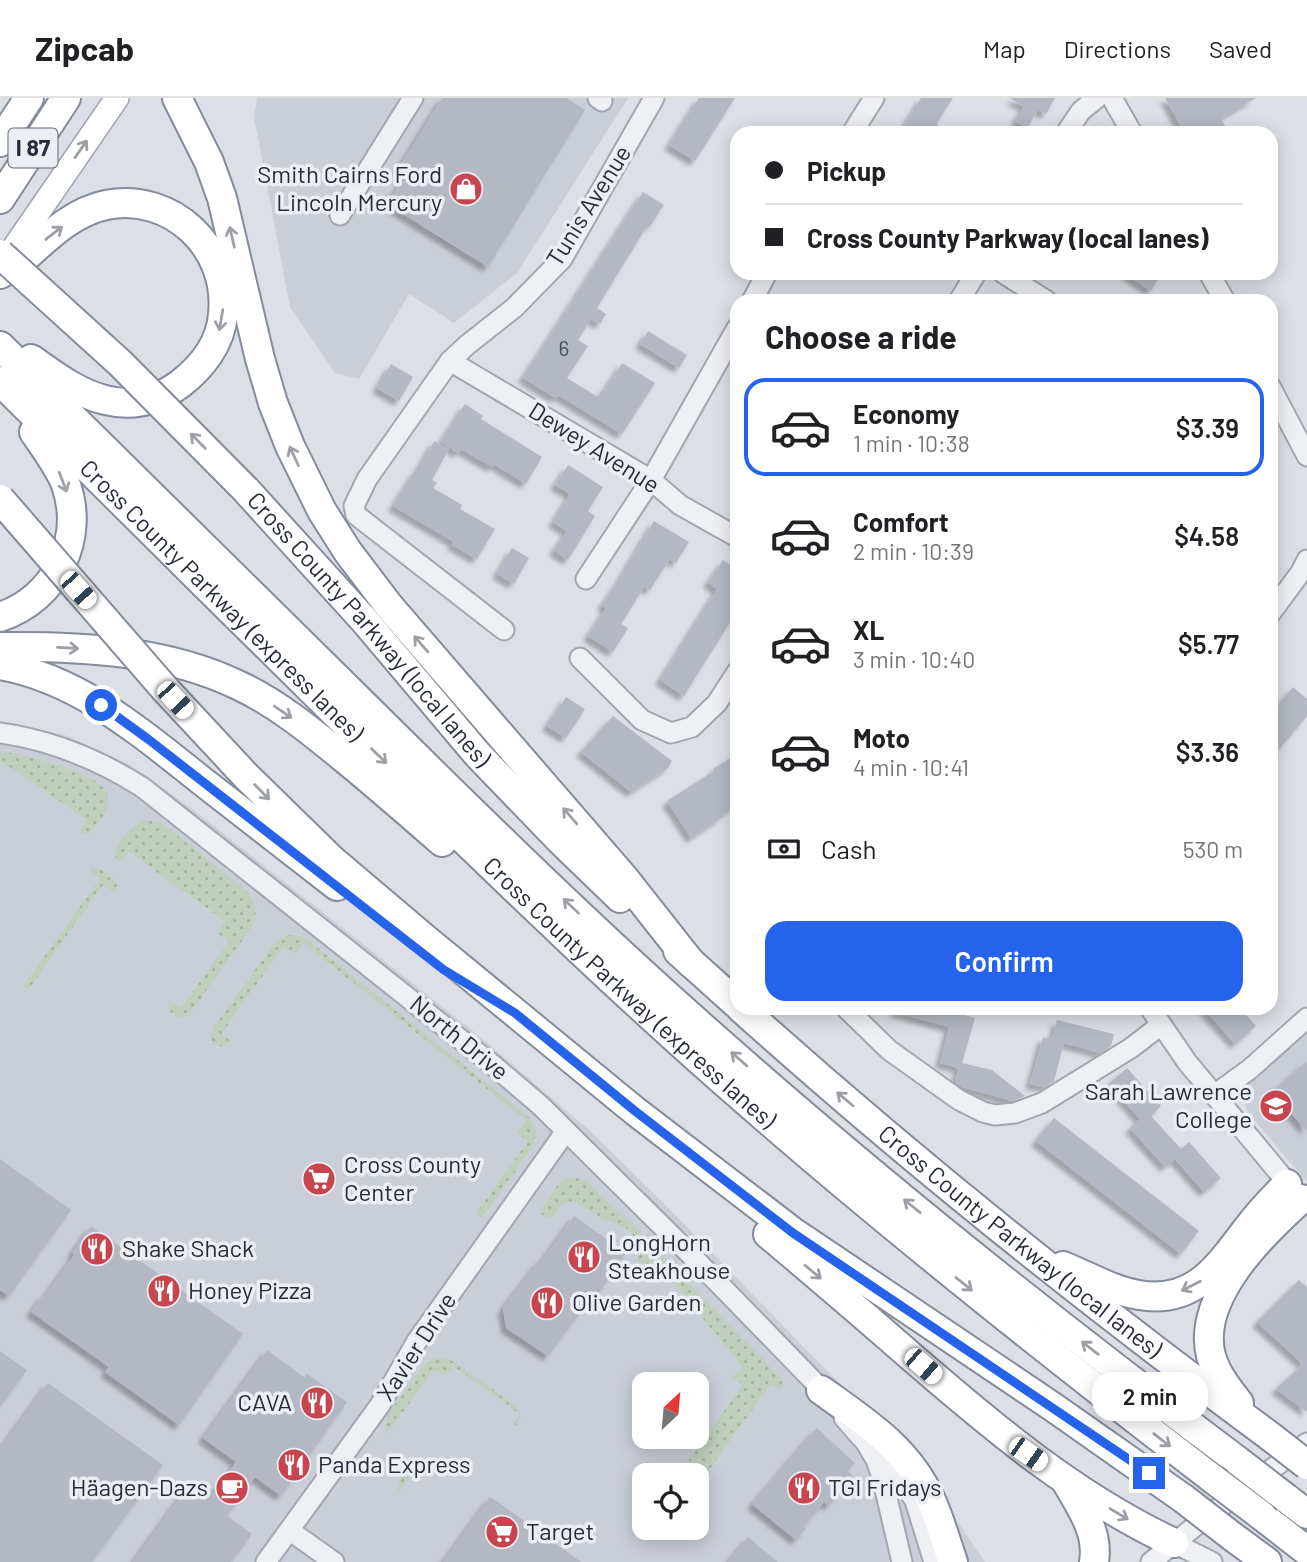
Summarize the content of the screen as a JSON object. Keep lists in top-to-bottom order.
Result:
{
  "streets": {
    "highway": ["I 87", "Cross County Parkway (express lanes)", "Cross County Parkway (local lanes)"],
    "street": [
      "Tunis Avenue",
      "Dewey Avenue",
      "North Drive",
      "Xavier Drive"
    ]
  },
  "crossings": [
    ["Tunis Avenue", "Dewey Avenue"],
    ["North Drive", "Xavier Drive"]
  ],
  "places": {
    "shop": ["Smith Cairns Ford Lincoln Mercury"],
    "school or university": ["Sarah Lawrence College"],
    "supermarket": ["Cross County Center", "Target"],
    "restaurant": [
      "Shake Shack",
      "LongHorn Steakhouse",
      "Honey Pizza",
      "Olive Garden",
      "CAVA",
      "Panda Express",
      "TGI Fridays"
    ],
    "cafe": ["Häagen-Dazs"]
  },
  "house_numbers": ["6"],
  "north": "top right",
  "page": {
    "header": "Zipcab",
    "nav": ["Map", "Directions", "Saved"],
    "banner": ["Pickup", "Cross County Parkway (local lanes)"],
    "heading": "Choose a ride",
    "list": [
      {
        "name": "Economy",
        "note": "1 min · 10:38",
        "value": "$3.39"
      },
      {
        "name": "Comfort",
        "note": "2 min · 10:39",
        "value": "$4.58"
      },
      {
        "name": "XL",
        "note": "3 min · 10:40",
        "value": "$5.77"
      },
      {
        "name": "Moto",
        "note": "4 min · 10:41",
        "value": "$3.36"
      }
    ],
    "pay": ["Cash", "530 m"],
    "buttons": "Confirm",
    "bubble": "2 min"
  }
}
